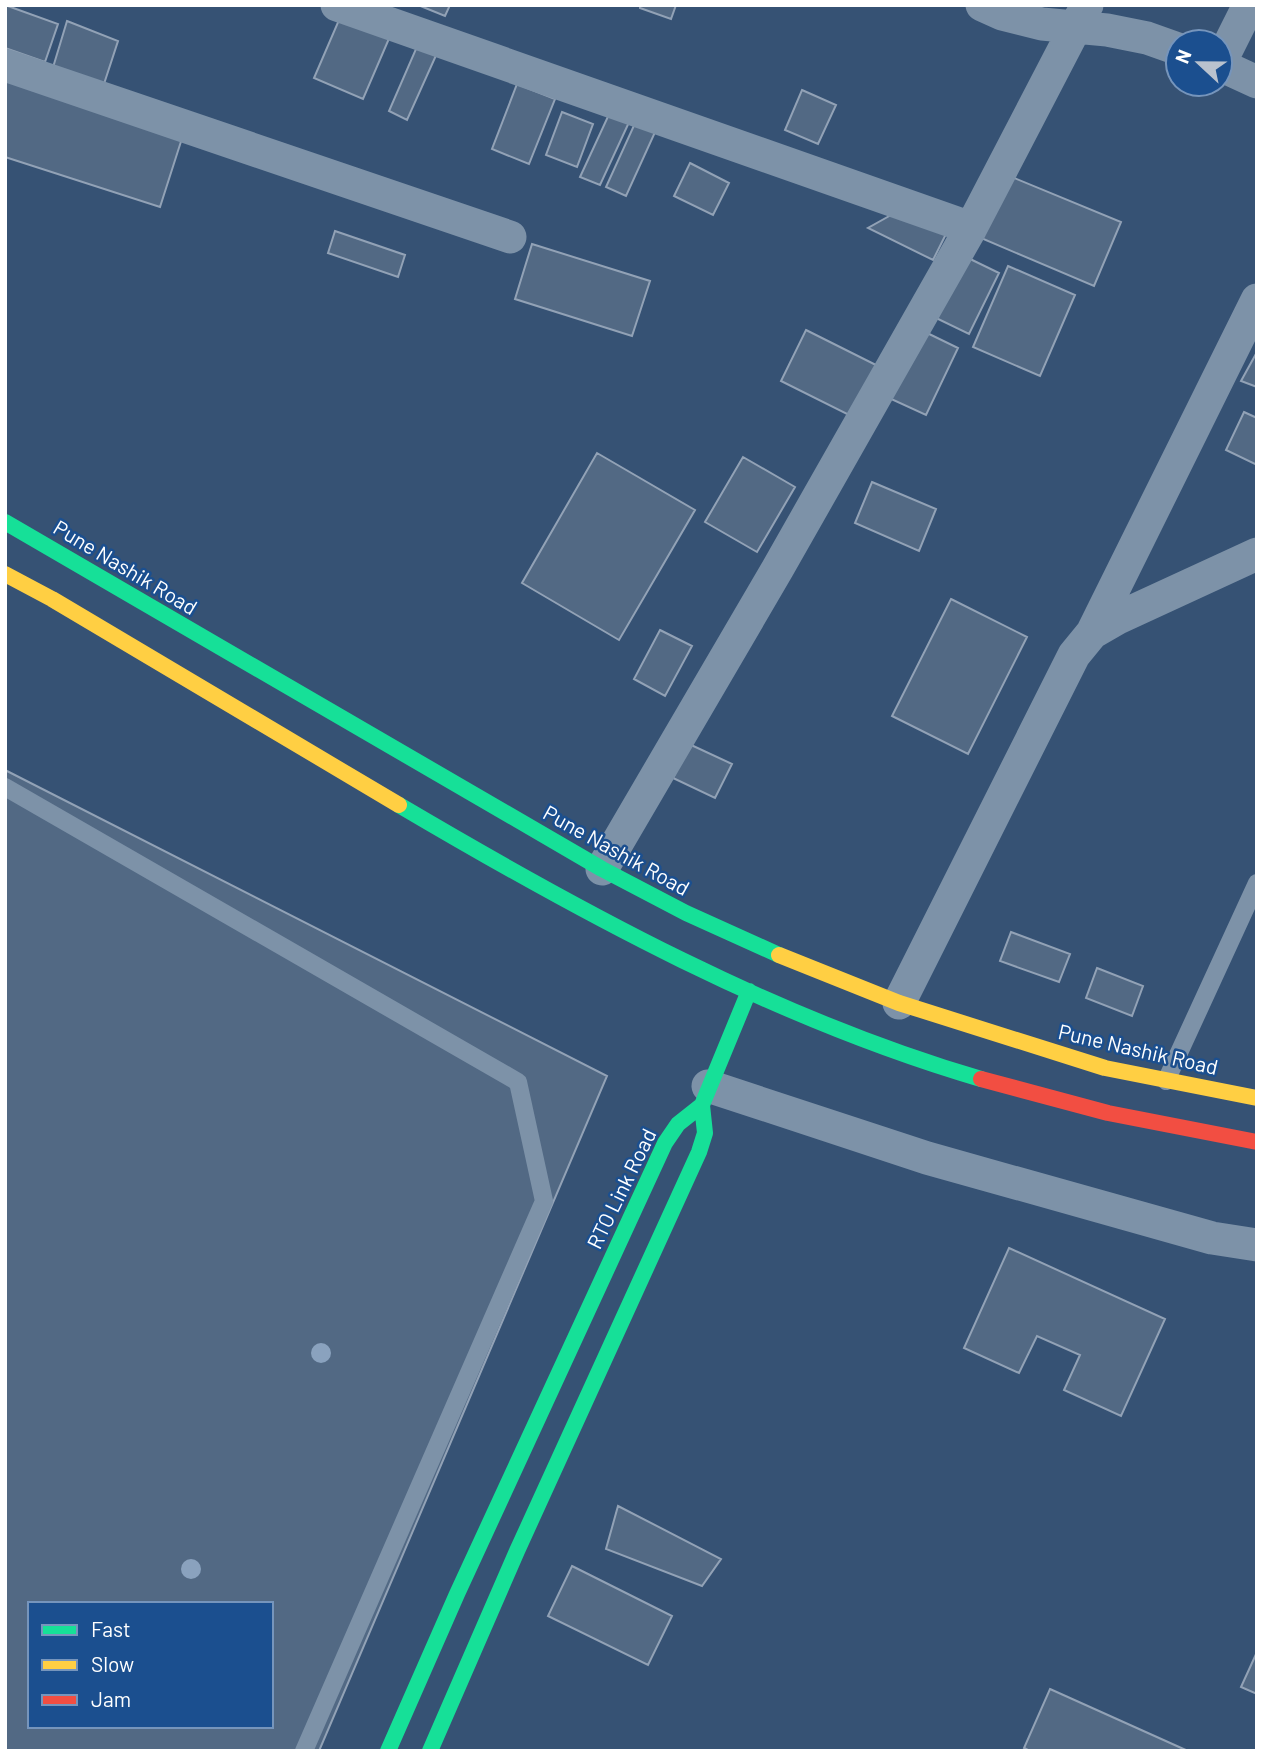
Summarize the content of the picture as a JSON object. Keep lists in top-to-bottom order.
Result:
{
  "streets": {
    "main road": ["Pune Nashik Road", "RTO Link Road"]
  },
  "legend": ["Fast", "Slow", "Jam"],
  "north": "left"
}
